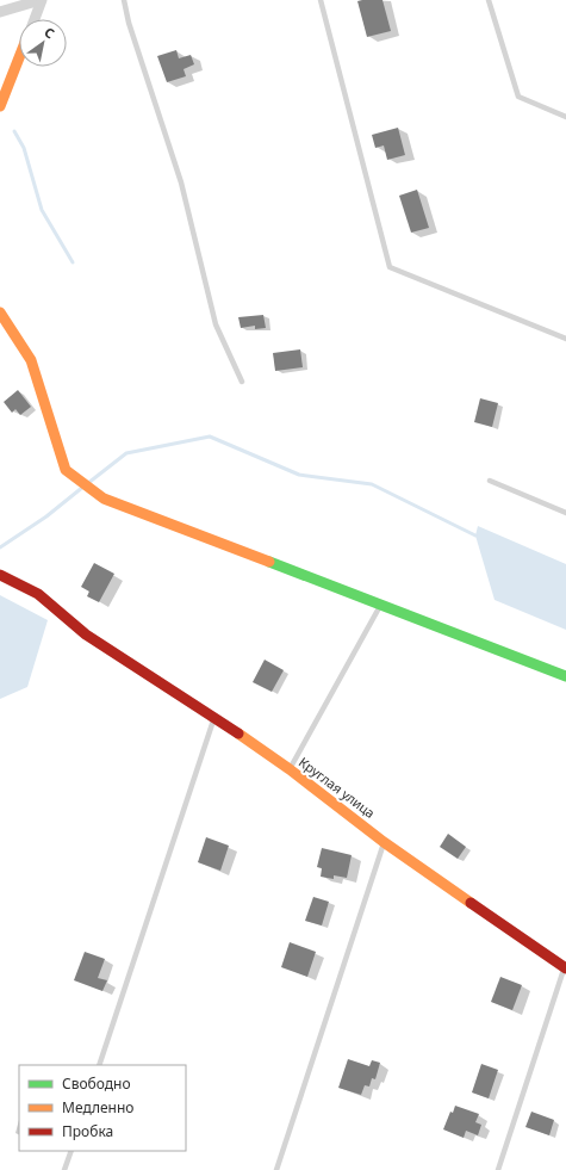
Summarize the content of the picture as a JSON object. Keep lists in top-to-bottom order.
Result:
{
  "streets": {
    "street": ["Круглая улица"]
  },
  "legend": ["Свободно", "Медленно", "Пробка"],
  "north": "top right"
}
